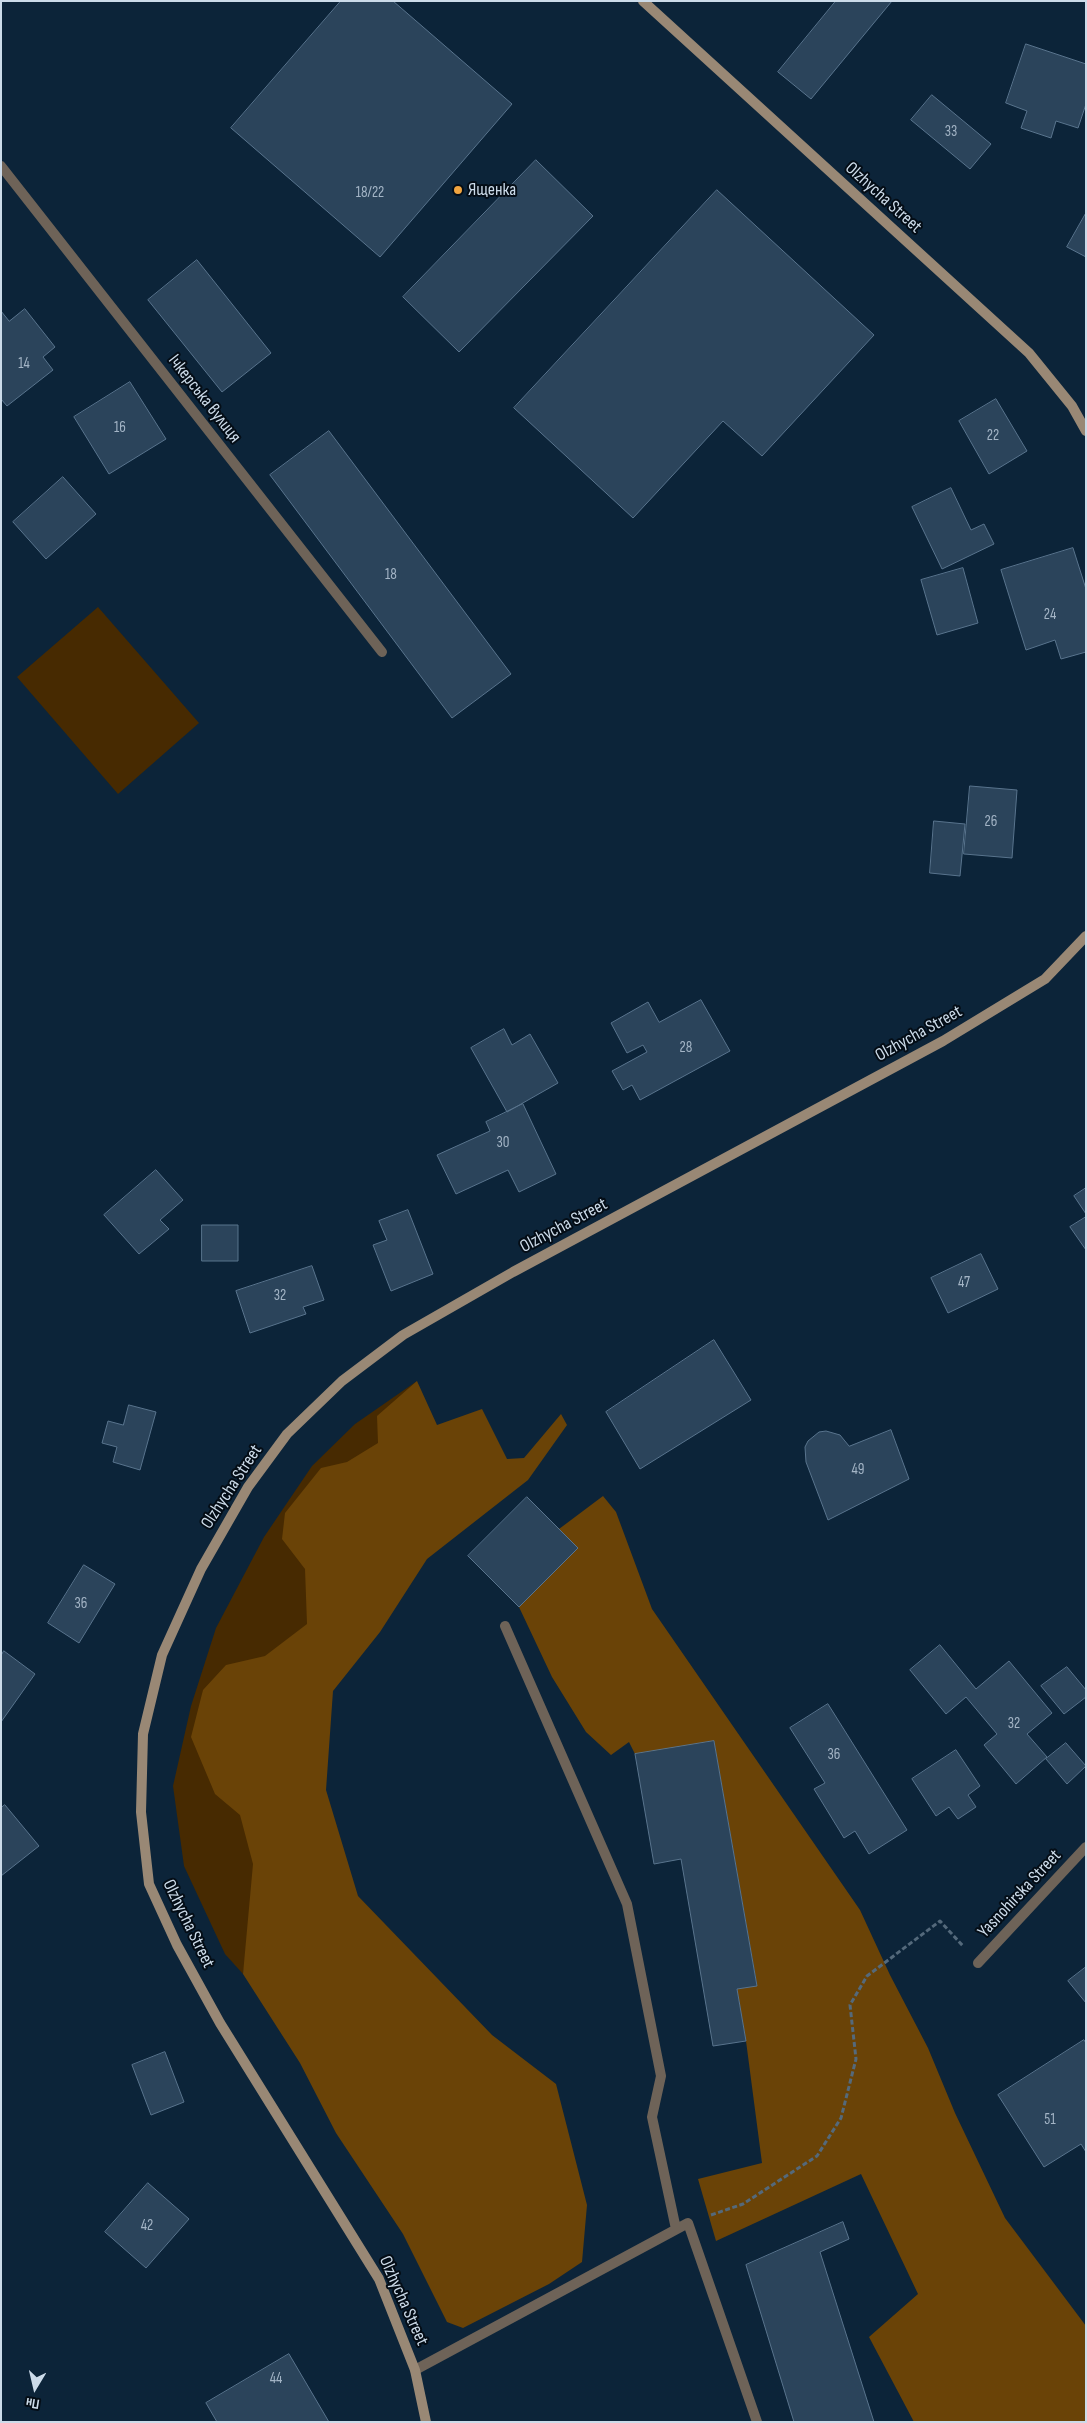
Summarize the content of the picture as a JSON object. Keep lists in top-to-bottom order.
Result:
{
  "streets": {
    "main road": ["Olzhycha Street"],
    "street": ["Ічкерська вулиця", "Yasnohirska Street"]
  },
  "places": ["Ященка"],
  "house_numbers": [
    "33",
    "18/22",
    "14",
    "16",
    "22",
    "18",
    "24",
    "26",
    "28",
    "30",
    "47",
    "32",
    "49",
    "36",
    "32",
    "36",
    "51",
    "42",
    "44"
  ],
  "north": "bottom"
}
